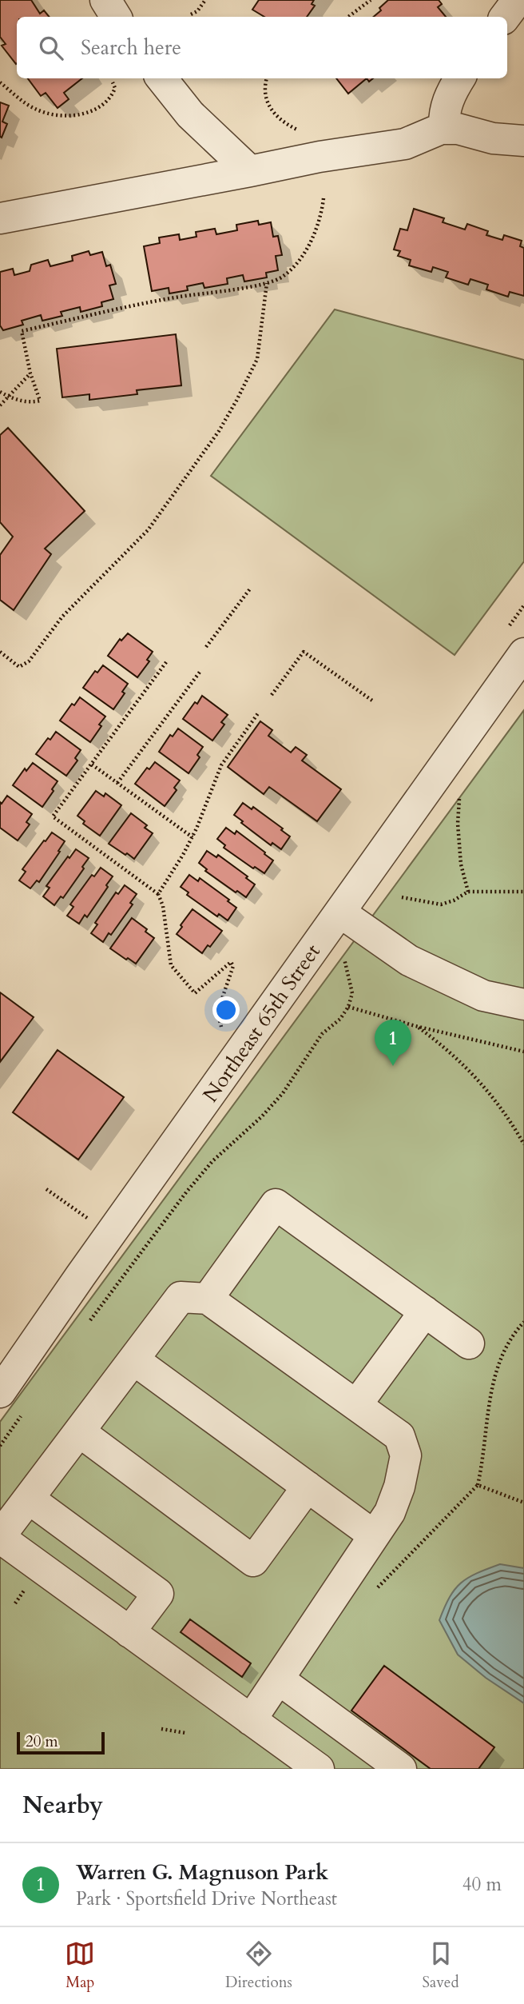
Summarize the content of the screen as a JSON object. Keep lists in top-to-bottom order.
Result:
{
  "streets": {
    "street": ["Northeast 65th Street"]
  },
  "scale_bar": "20 m",
  "page": {
    "search": "Search here",
    "pins": "1",
    "scale": "20 m",
    "heading": "Nearby",
    "list": [
      {
        "mark": "1",
        "name": "Warren G. Magnuson Park",
        "note": "Park · Sportsfield Drive Northeast",
        "value": "40 m"
      }
    ],
    "nav": ["Map", "Directions", "Saved"]
  }
}
